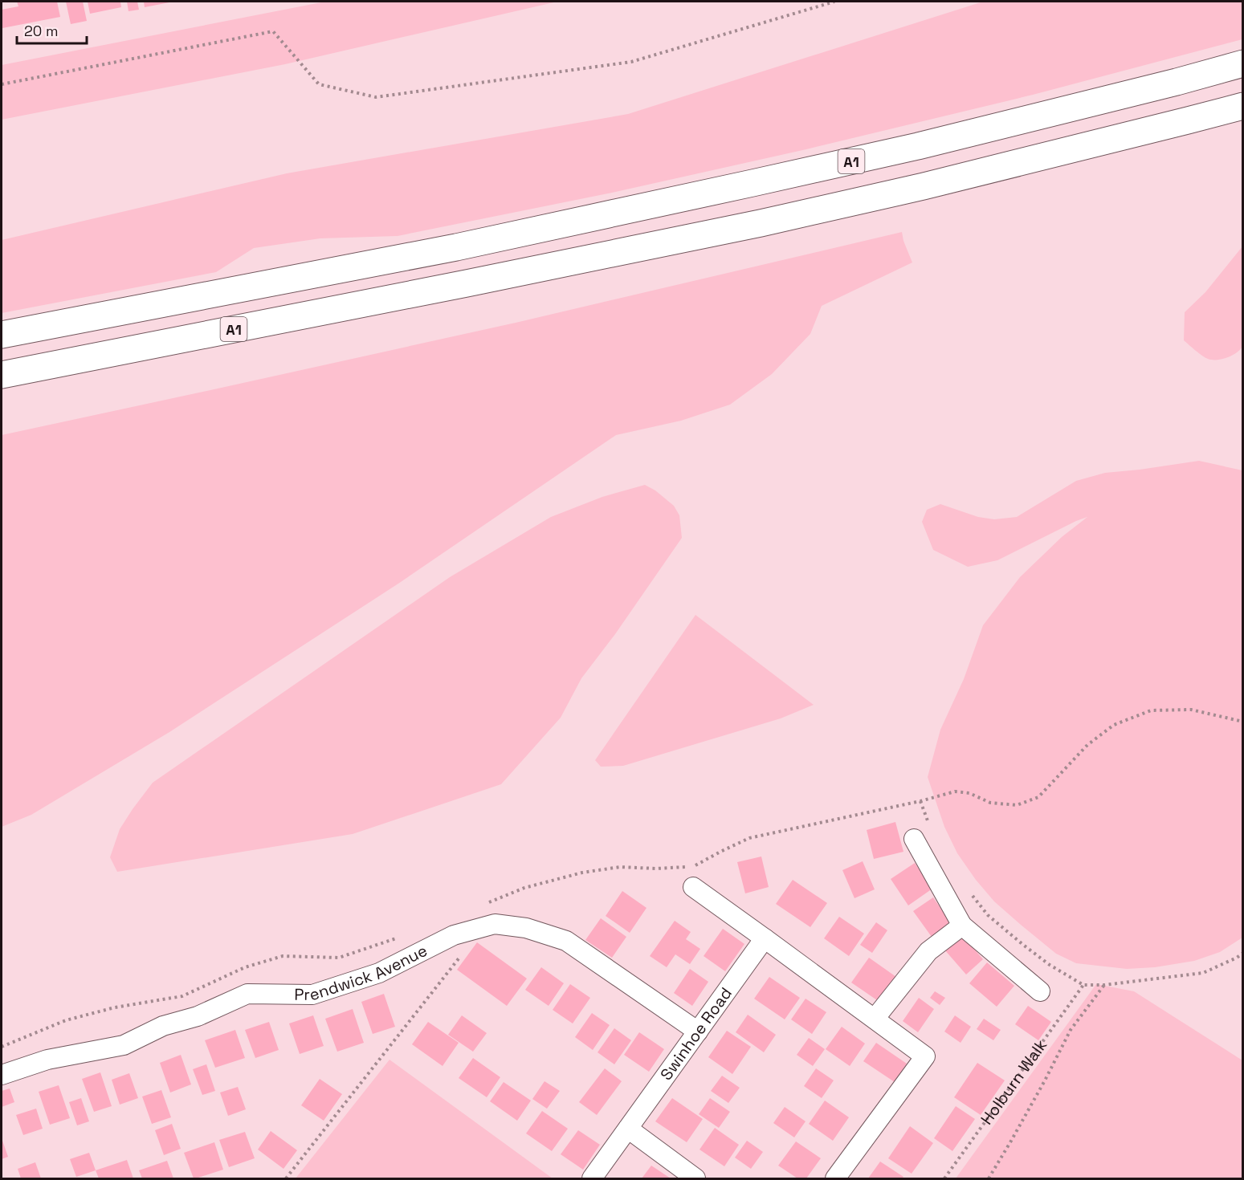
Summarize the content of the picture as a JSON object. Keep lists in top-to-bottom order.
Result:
{
  "streets": {
    "highway": ["A1"],
    "street": ["Prendwick Avenue", "Swinhoe Road"],
    "path": ["Holburn Walk"]
  },
  "crossings": [
    ["Prendwick Avenue", "Swinhoe Road"]
  ],
  "scale_bar": "20 m"
}
